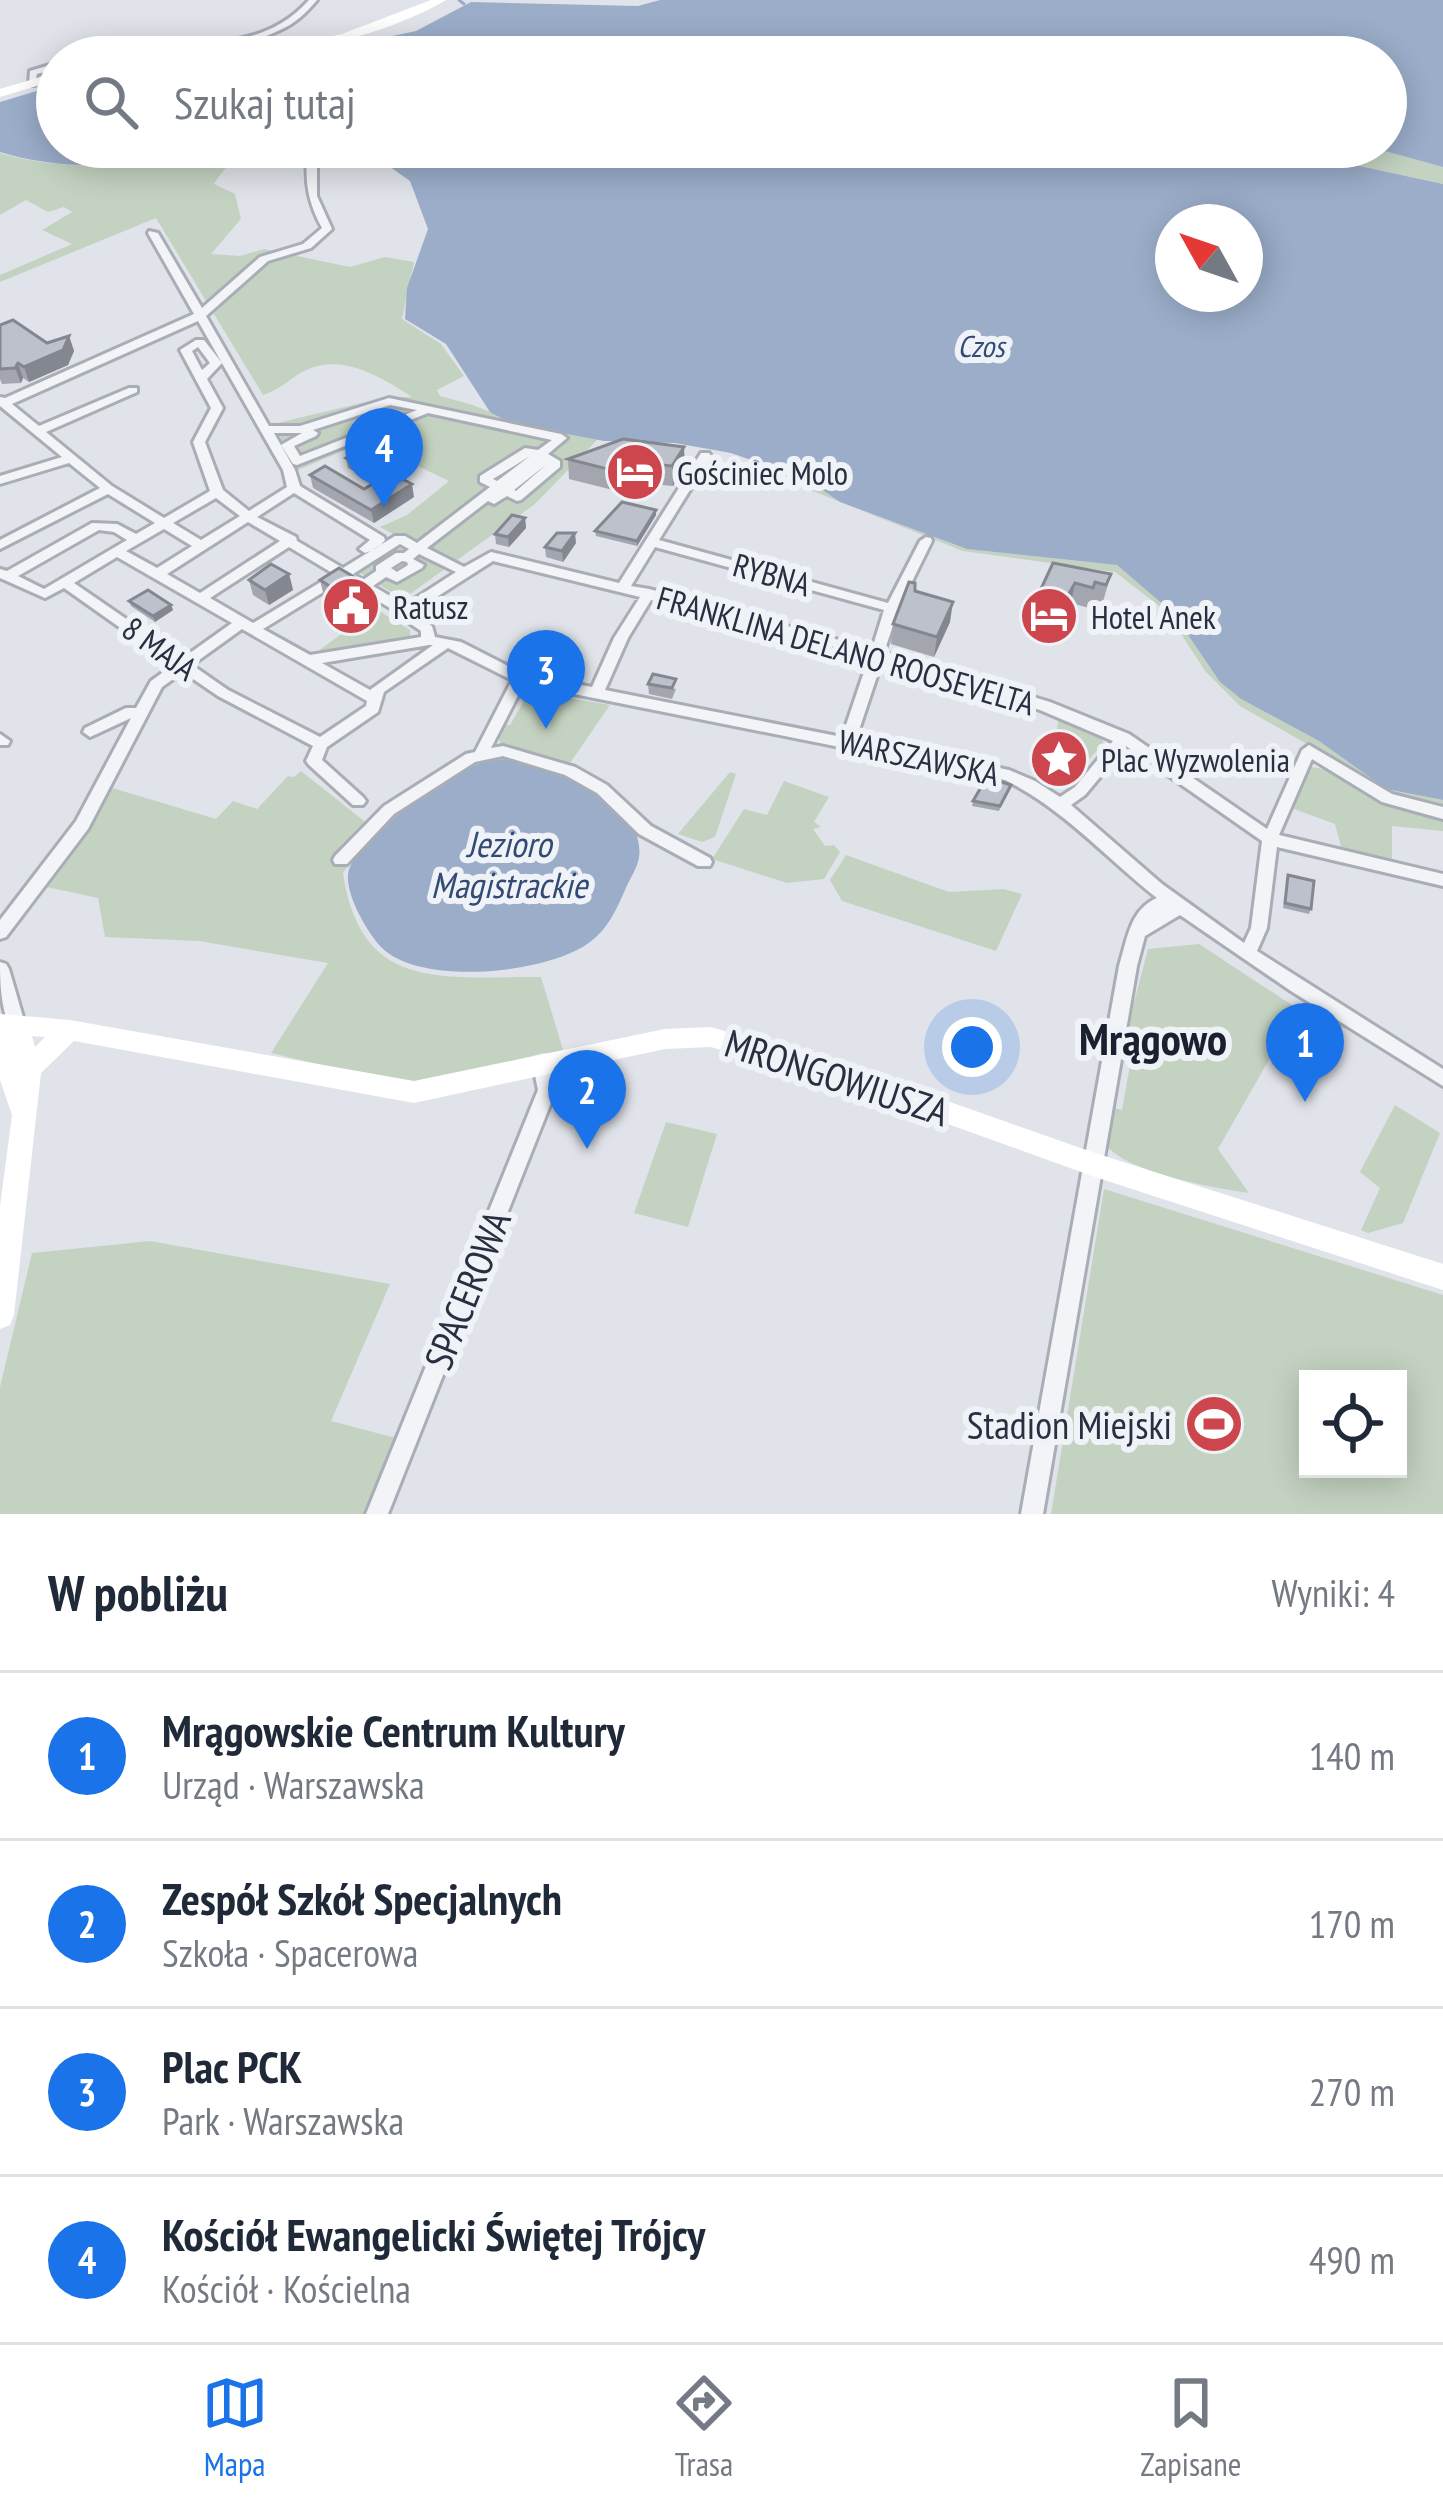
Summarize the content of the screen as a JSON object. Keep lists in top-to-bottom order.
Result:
{
  "streets": {
    "street": [
      "RYBNA",
      "8 MAJA",
      "FRANKLINA DELANO ROOSEVELTA",
      "WARSZAWSKA",
      "MRONGOWIUSZA",
      "SPACEROWA"
    ]
  },
  "crossings": [
    ["MRONGOWIUSZA", "SPACEROWA"]
  ],
  "districts": ["Mrągowo"],
  "water": ["Czos", "Jezioro Magistrackie"],
  "places": {
    "hotel": ["Gościniec Molo", "Hotel Anek"],
    "public building": ["Ratusz"],
    "place": ["Plac Wyzwolenia"],
    "sports": ["Stadion Miejski"]
  },
  "north": "top left",
  "page": {
    "search": "Szukaj tutaj",
    "pins": [
      "4",
      "3",
      "1",
      "2"
    ],
    "heading": ["W pobliżu", "Wyniki: 4"],
    "list": [
      {
        "mark": "1",
        "name": "Mrągowskie Centrum Kultury",
        "note": "Urząd · Warszawska",
        "value": "140 m"
      },
      {
        "mark": "2",
        "name": "Zespół Szkół Specjalnych",
        "note": "Szkoła · Spacerowa",
        "value": "170 m"
      },
      {
        "mark": "3",
        "name": "Plac PCK",
        "note": "Park · Warszawska",
        "value": "270 m"
      },
      {
        "mark": "4",
        "name": "Kościół Ewangelicki Świętej Trójcy",
        "note": "Kościół · Kościelna",
        "value": "490 m"
      }
    ],
    "nav": ["Mapa", "Trasa", "Zapisane"]
  }
}
